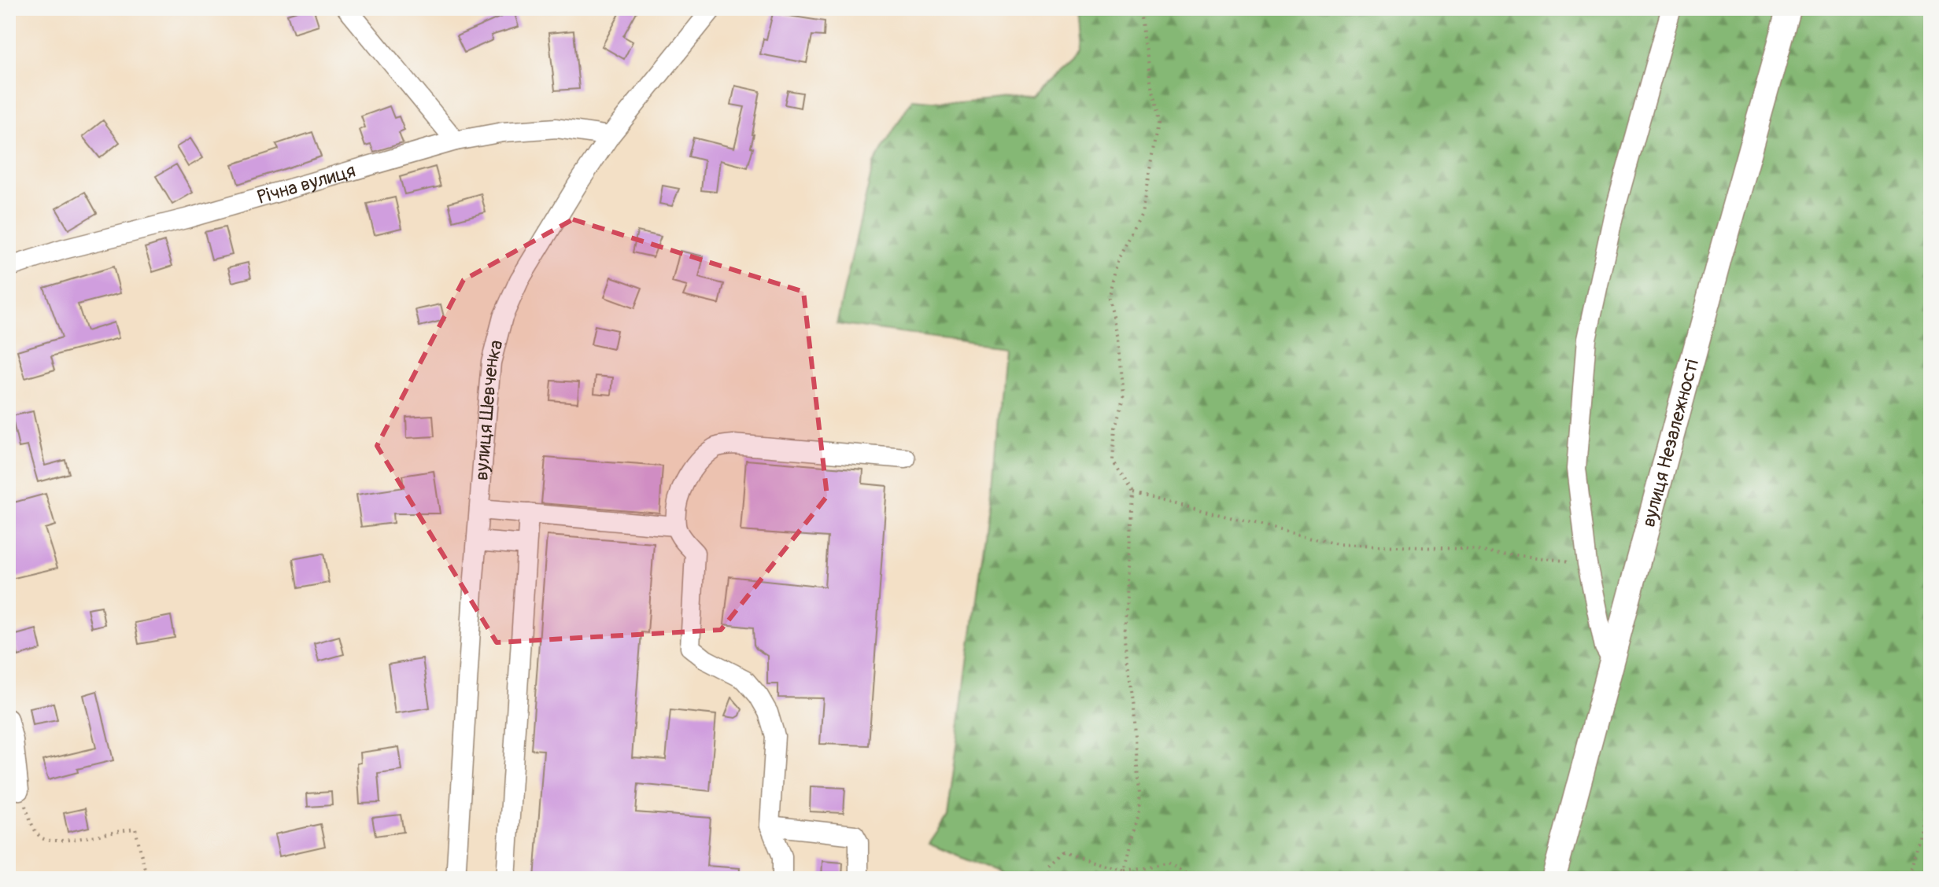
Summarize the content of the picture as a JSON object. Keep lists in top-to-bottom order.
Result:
{
  "streets": {
    "main road": ["вулиця Незалежності"],
    "street": ["Річна вулиця", "вулиця Шевченка"]
  },
  "crossings": [
    ["Річна вулиця", "вулиця Шевченка"]
  ]
}
